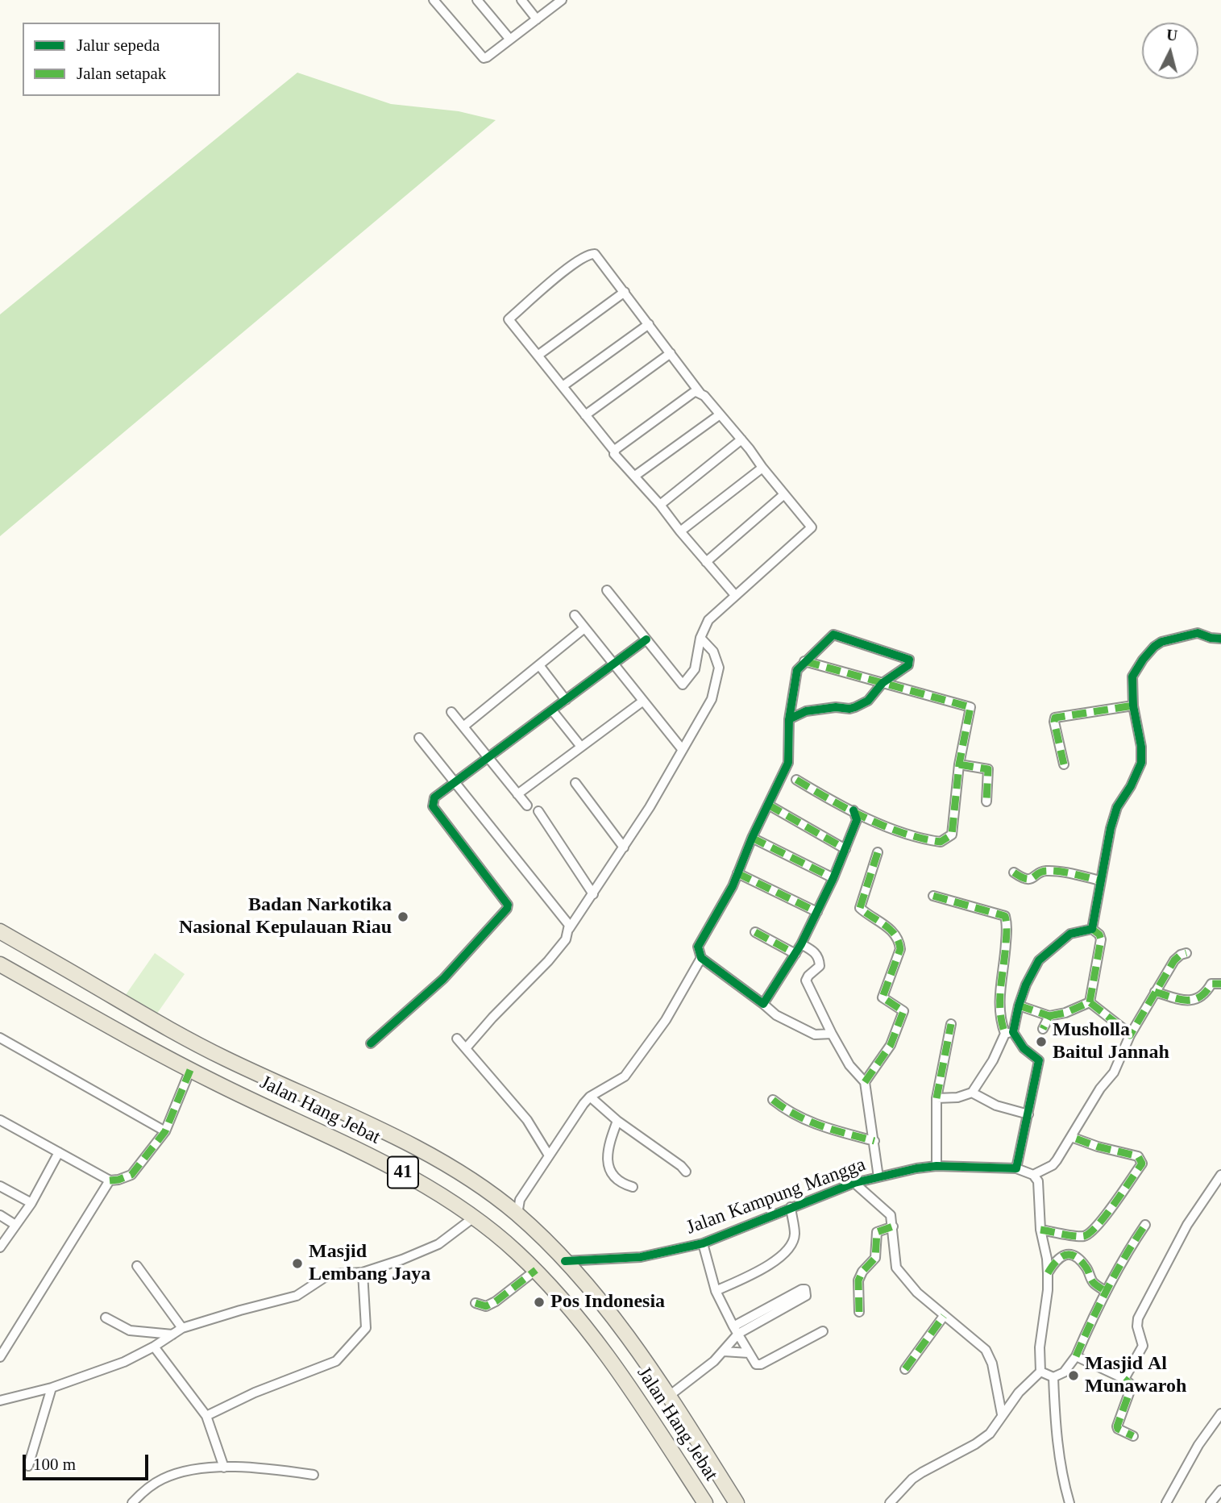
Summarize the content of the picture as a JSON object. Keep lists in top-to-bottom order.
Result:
{
  "streets": {
    "highway": ["Jalan Hang Jebat", "41"],
    "street": ["Jalan Kampung Mangga"]
  },
  "places": [
    "Badan Narkotika Nasional Kepulauan Riau",
    "Musholla Baitul Jannah",
    "Masjid Lembang Jaya",
    "Pos Indonesia",
    "Masjid Al Munawaroh"
  ],
  "legend": ["Jalur sepeda", "Jalan setapak"],
  "scale_bar": "100 m",
  "north": "top"
}
